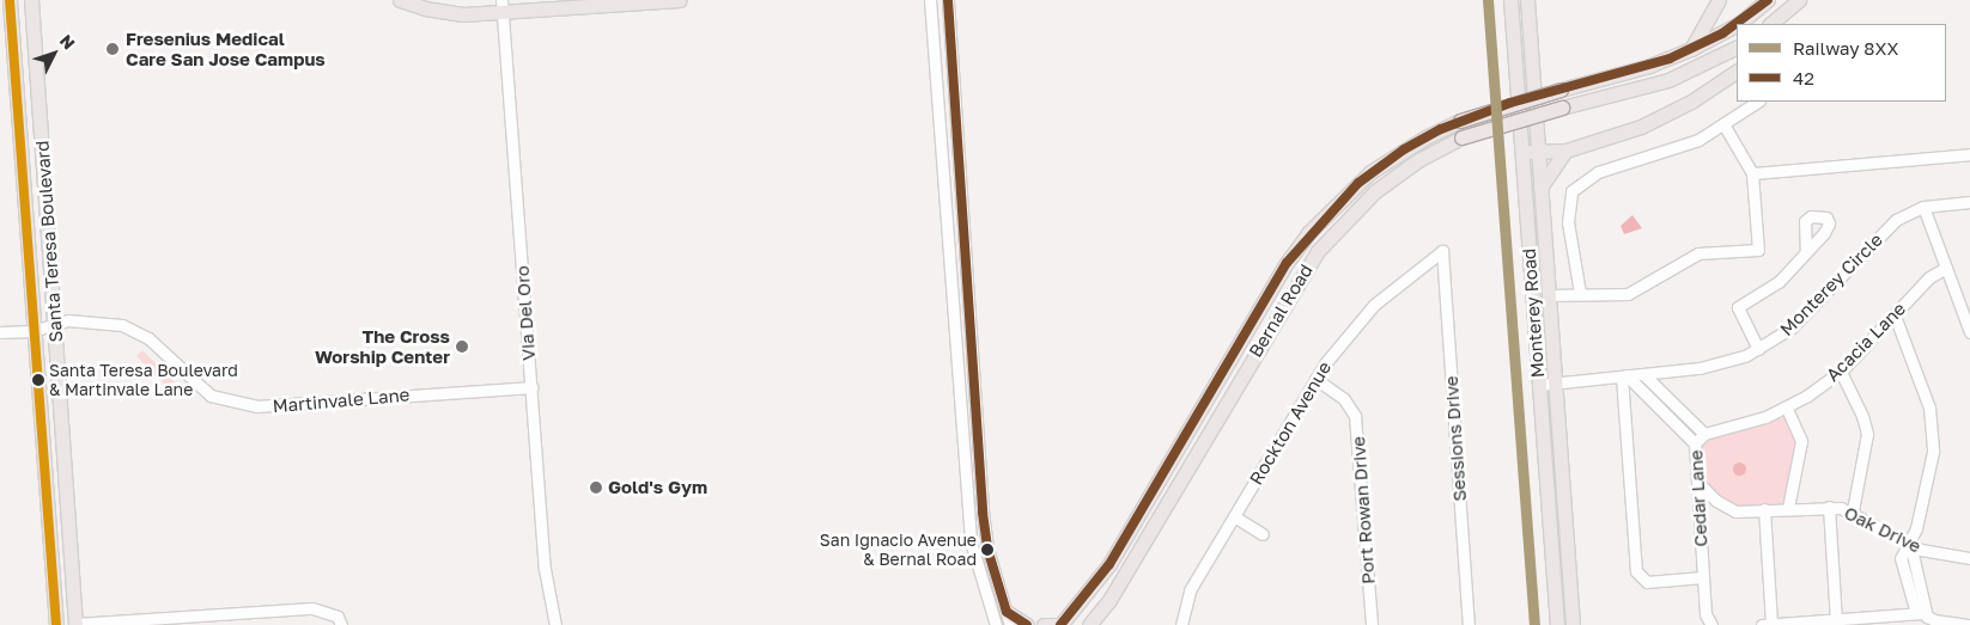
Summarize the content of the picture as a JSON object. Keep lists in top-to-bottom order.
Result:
{
  "streets": {
    "main road": ["Santa Teresa Boulevard", "Bernal Road", "Monterey Road"],
    "street": [
      "Monterey Circle",
      "Via Del Oro",
      "Acacia Lane",
      "Martinvale Lane",
      "Rockton Avenue",
      "Sessions Drive",
      "Cedar Lane",
      "Port Rowan Drive",
      "Oak Drive"
    ]
  },
  "crossings": [
    ["Santa Teresa Boulevard", "Martinvale Lane"],
    ["Monterey Circle", "Monterey Road"],
    ["Via Del Oro", "Martinvale Lane"],
    ["Acacia Lane", "Cedar Lane"],
    ["Acacia Lane", "Oak Drive"],
    ["Rockton Avenue", "Sessions Drive"],
    ["Rockton Avenue", "Port Rowan Drive"],
    ["Cedar Lane", "Oak Drive"]
  ],
  "places": [
    "Fresenius Medical Care San Jose Campus",
    "The Cross Worship Center",
    "Santa Teresa Boulevard & Martinvale Lane",
    "Gold's Gym",
    "San Ignacio Avenue & Bernal Road"
  ],
  "lines": ["rail line 8XX", "transit line 42"],
  "legend": ["Railway 8XX", "42"],
  "north": "top right"
}
